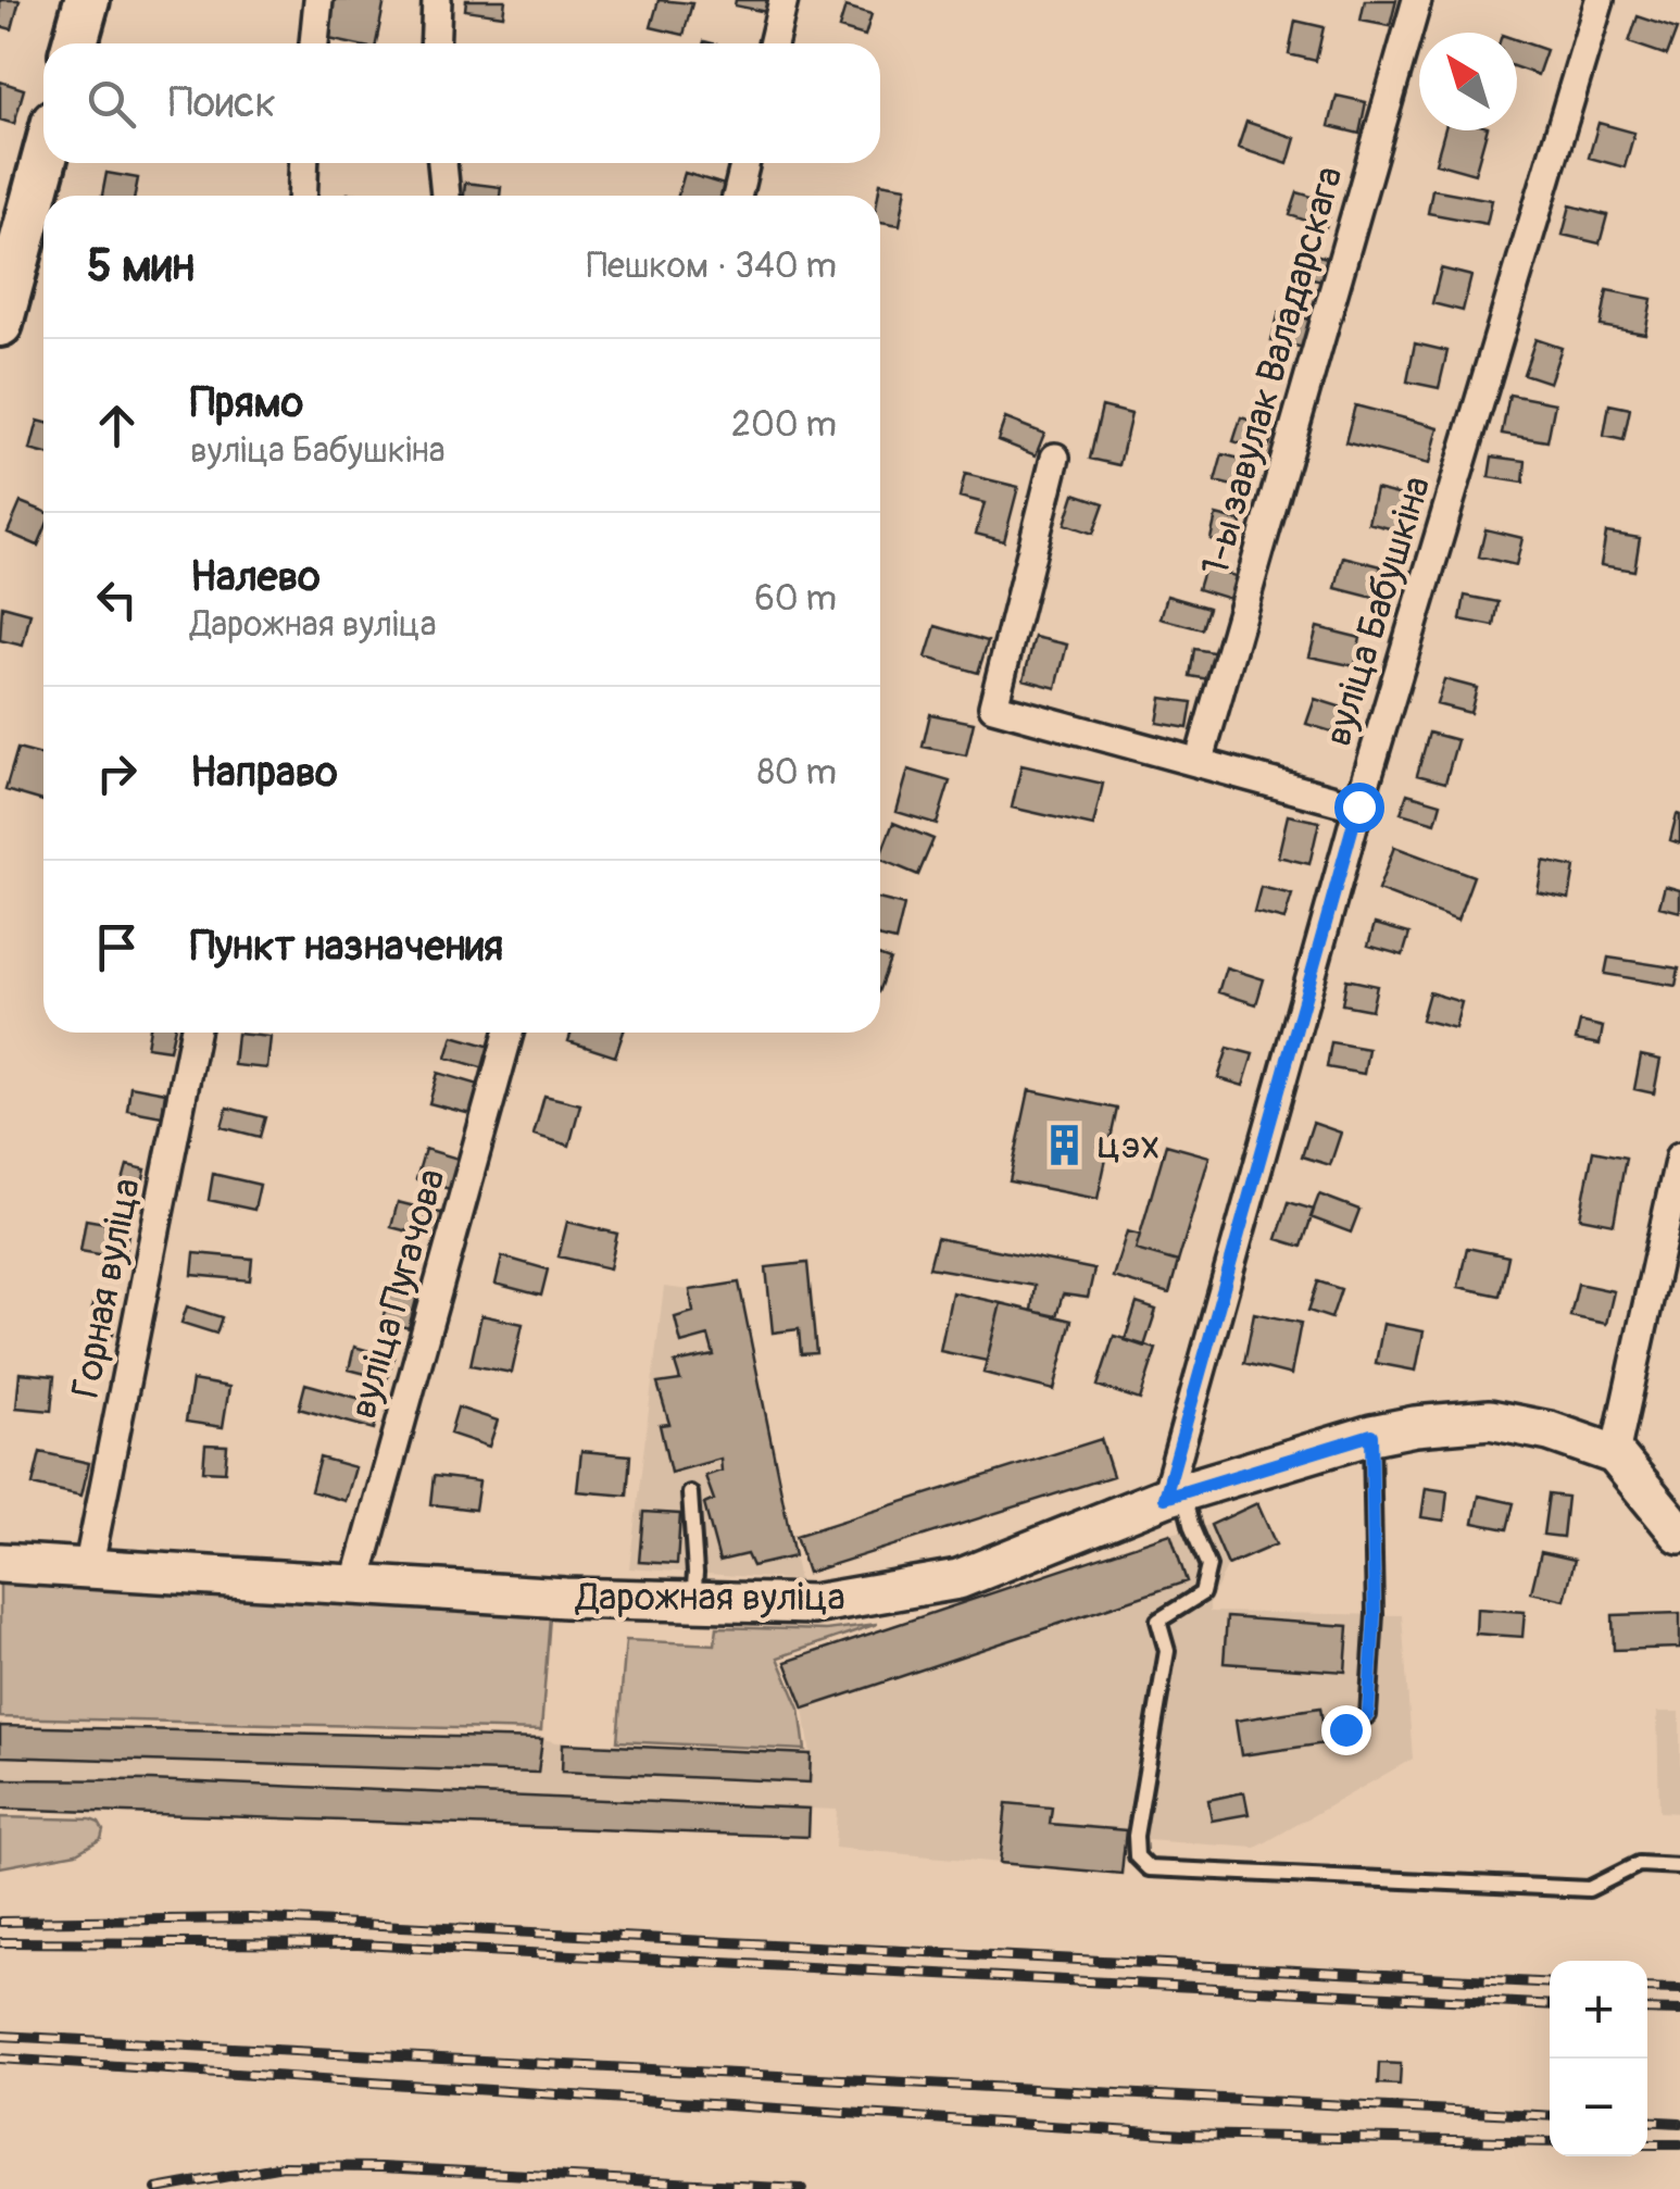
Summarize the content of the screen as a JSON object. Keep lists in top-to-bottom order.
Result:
{
  "streets": {
    "street": [
      "1-ы завулак Валадарскага",
      "вуліца Бабушкіна",
      "Горная вуліца",
      "вуліца Пугачова",
      "Дарожная вуліца"
    ]
  },
  "crossings": [
    ["вуліца Бабушкіна", "Дарожная вуліца"],
    ["Горная вуліца", "Дарожная вуліца"],
    ["вуліца Пугачова", "Дарожная вуліца"]
  ],
  "places": {
    "building": ["цэх"]
  },
  "north": "top left",
  "page": {
    "search": "Поиск",
    "heading": ["5 мин", "Пешком · 340 m"],
    "list": [
      ["Прямо", "вуліца Бабушкіна", "200 m"],
      ["Налево", "Дарожная вуліца", "60 m"],
      ["Направо", "80 m"],
      "Пункт назначения"
    ],
    "map_buttons": ["+", "−"]
  }
}
